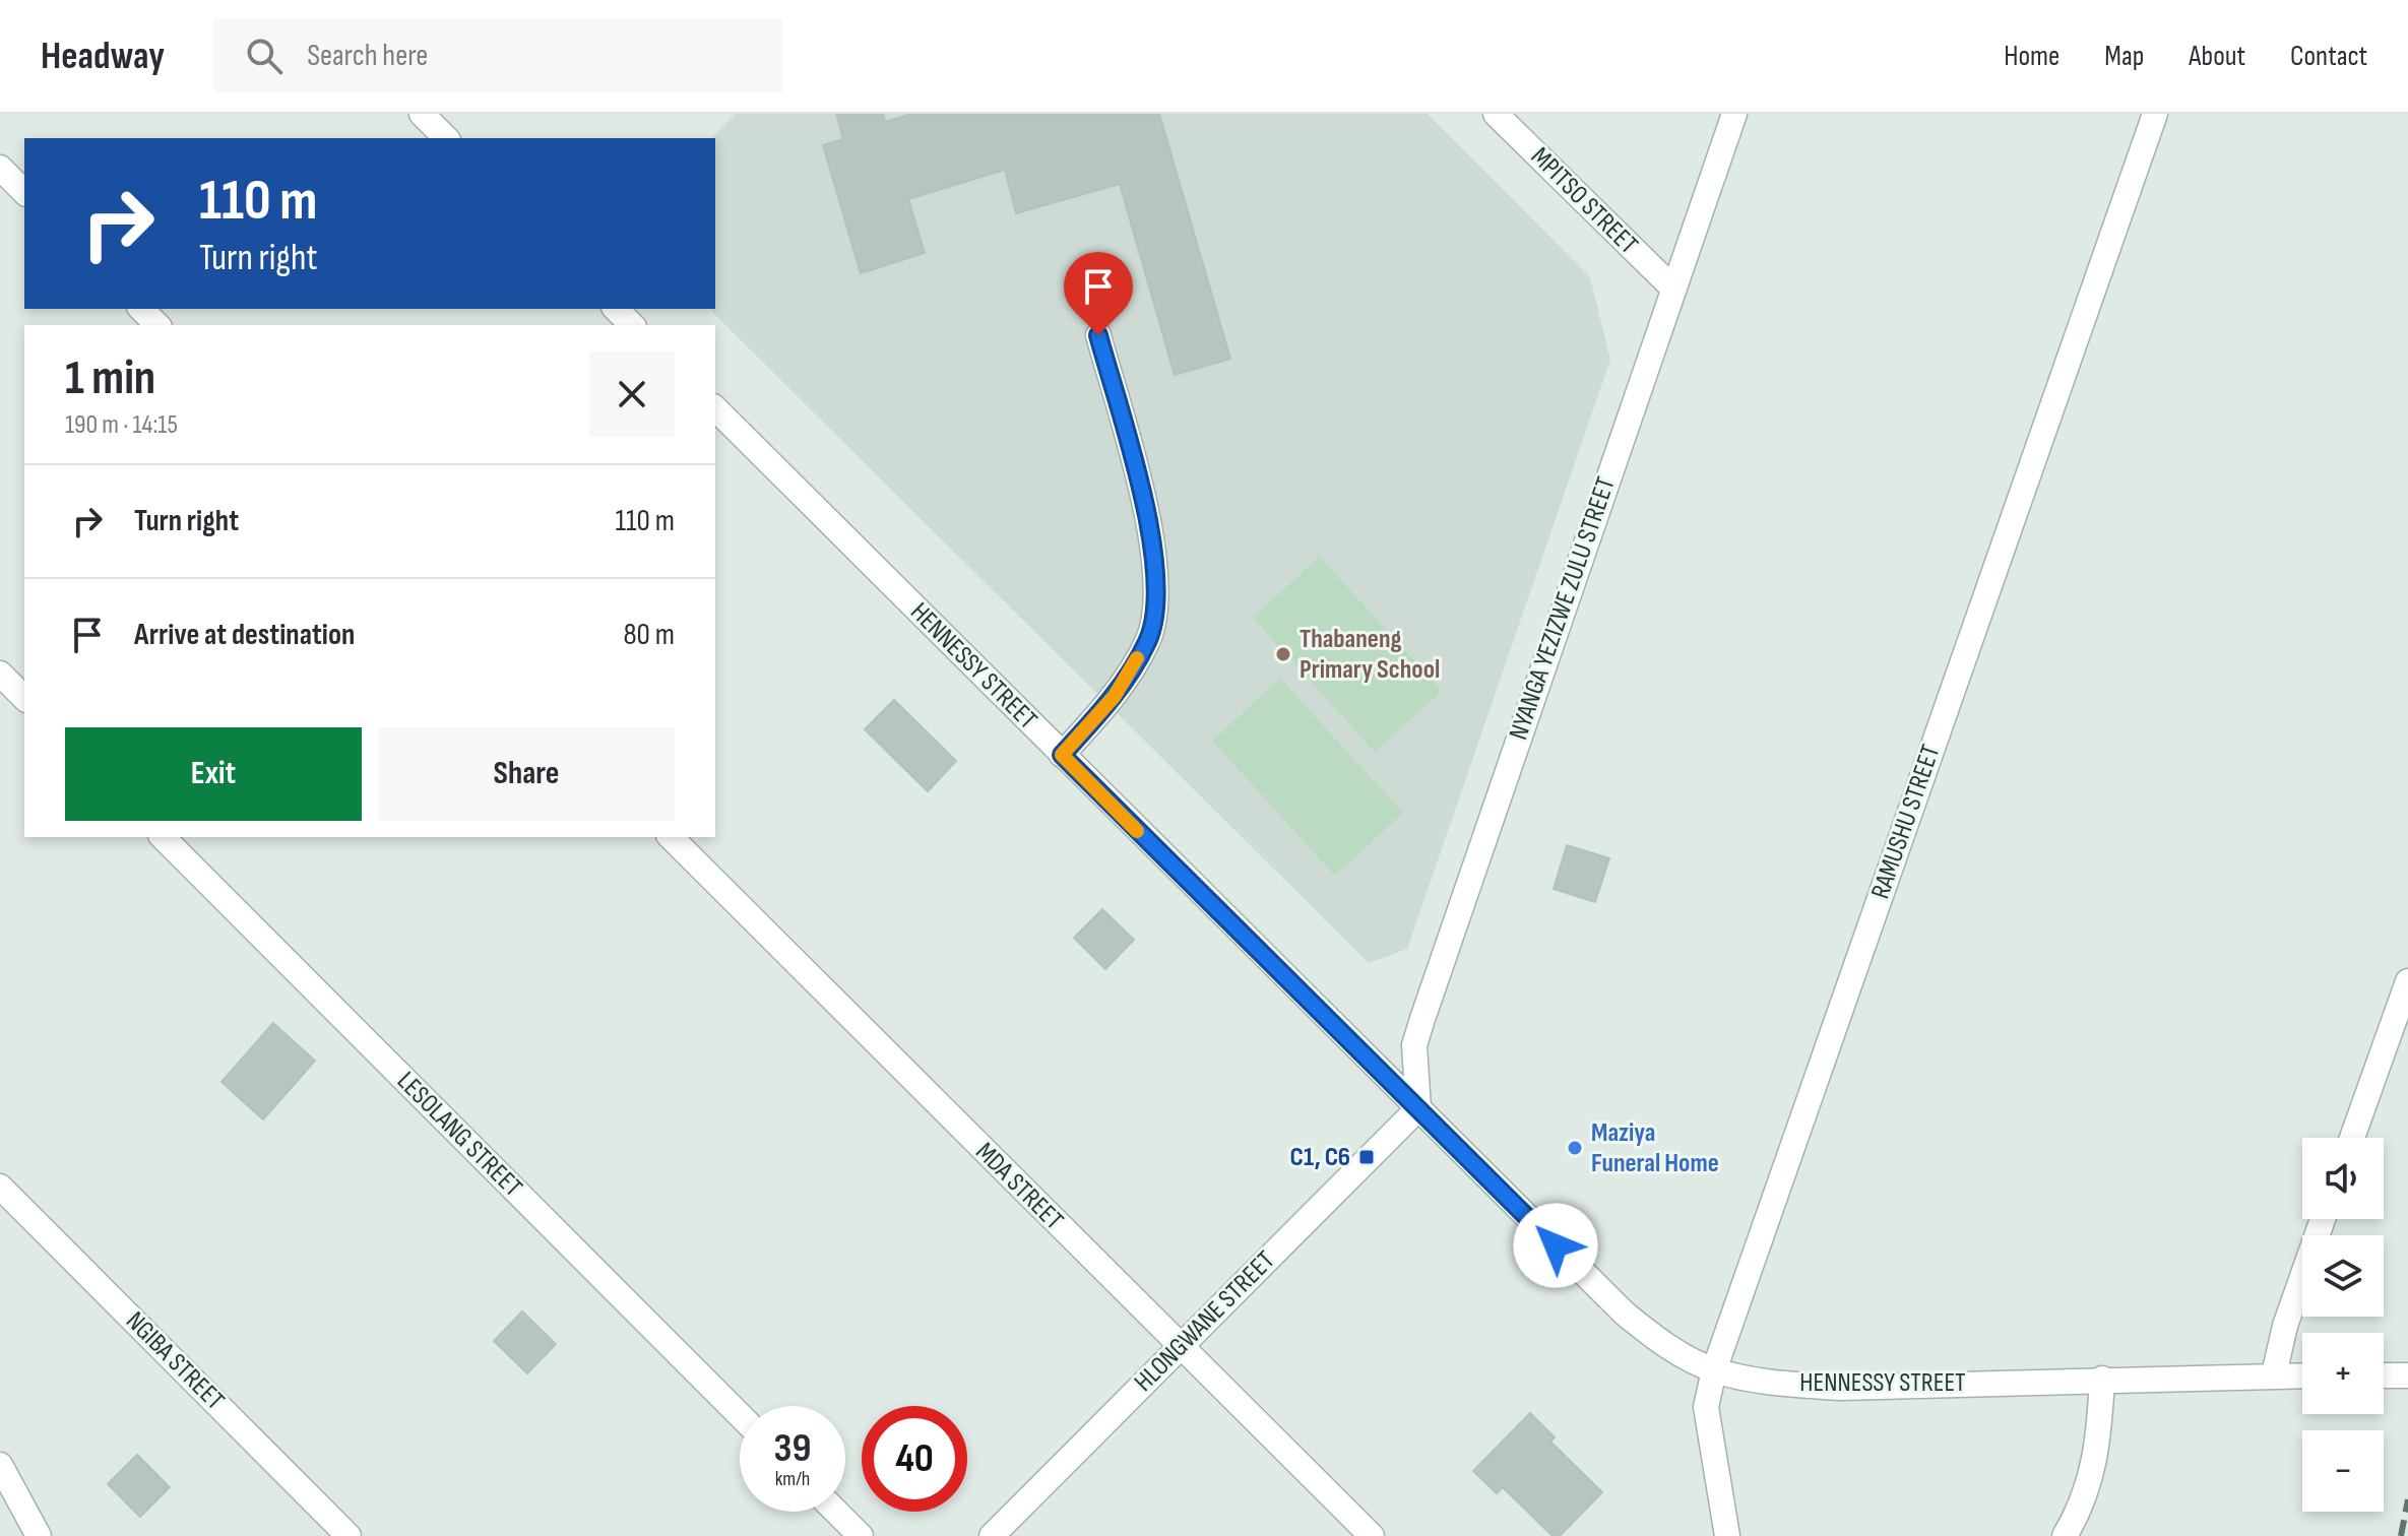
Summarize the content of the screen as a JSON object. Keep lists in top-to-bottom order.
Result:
{
  "streets": {
    "street": [
      "MPITSO STREET",
      "NYANGA YEZIZWE ZULU STREET",
      "HENNESSY STREET",
      "RAMUSHU STREET",
      "LESOLANG STREET",
      "MDA STREET",
      "HLONGWANE STREET",
      "NGIBA STREET"
    ]
  },
  "crossings": [
    ["MPITSO STREET", "NYANGA YEZIZWE ZULU STREET"],
    ["NYANGA YEZIZWE ZULU STREET", "HENNESSY STREET"],
    ["NYANGA YEZIZWE ZULU STREET", "HLONGWANE STREET"],
    ["HENNESSY STREET", "RAMUSHU STREET"],
    ["HENNESSY STREET", "HLONGWANE STREET"],
    ["MDA STREET", "HLONGWANE STREET"]
  ],
  "places": {
    "other": ["Thabaneng Primary School", "Maziya Funeral Home"],
    "transit": ["C1, C6"]
  },
  "page": {
    "header": "Headway",
    "search": "Search here",
    "nav": [
      "Home",
      "Map",
      "About",
      "Contact"
    ],
    "turn": ["110 m", "Turn right"],
    "heading": ["1 min", "190 m · 14:15"],
    "list": [
      {
        "name": "Turn right",
        "value": "110 m"
      },
      {
        "name": "Arrive at destination",
        "value": "80 m"
      }
    ],
    "buttons": ["Exit", "Share"],
    "map_buttons": ["+", "−"],
    "speed": "39 km/h",
    "limit": "40"
  }
}
